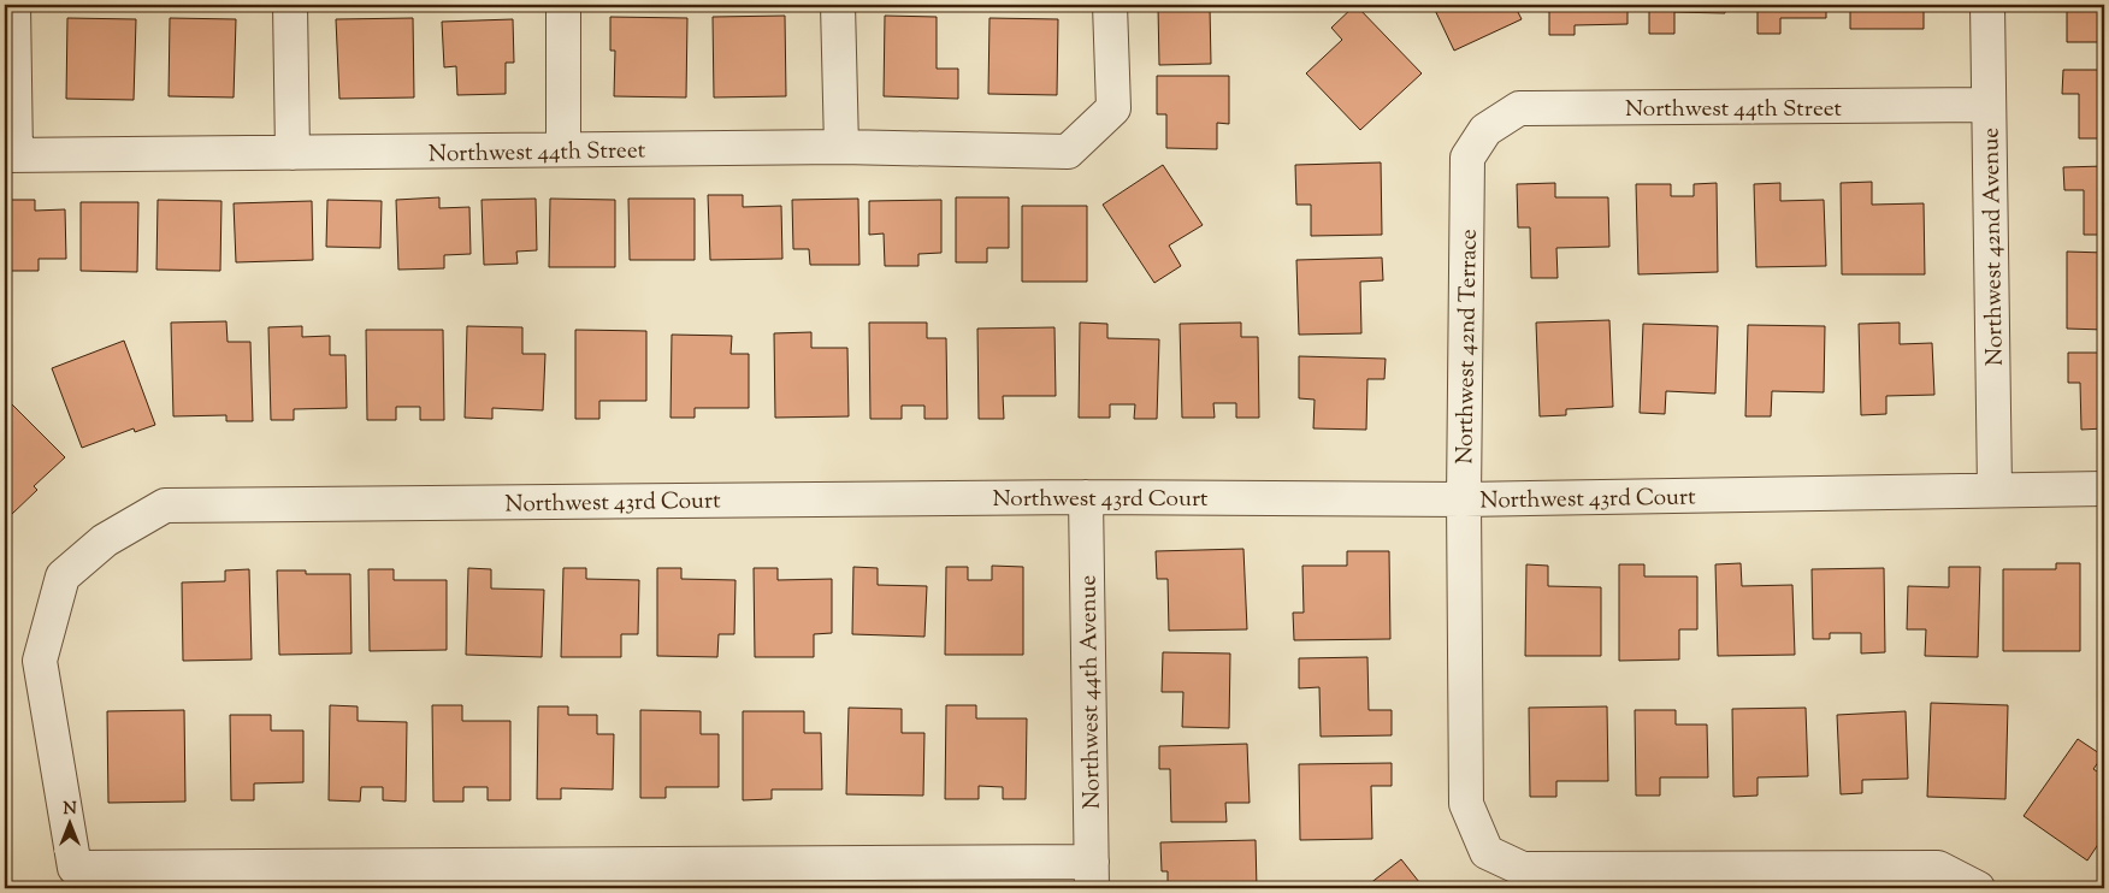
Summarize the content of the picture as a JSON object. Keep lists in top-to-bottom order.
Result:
{
  "streets": {
    "street": [
      "Northwest 44th Street",
      "Northwest 42nd Avenue",
      "Northwest 42nd Terrace",
      "Northwest 43rd Court",
      "Northwest 44th Avenue"
    ]
  },
  "crossings": [
    ["Northwest 44th Street", "Northwest 42nd Avenue"],
    ["Northwest 44th Street", "Northwest 42nd Terrace"],
    ["Northwest 42nd Avenue", "Northwest 43rd Court"],
    ["Northwest 42nd Terrace", "Northwest 43rd Court"],
    ["Northwest 43rd Court", "Northwest 44th Avenue"]
  ],
  "north": "top"
}
